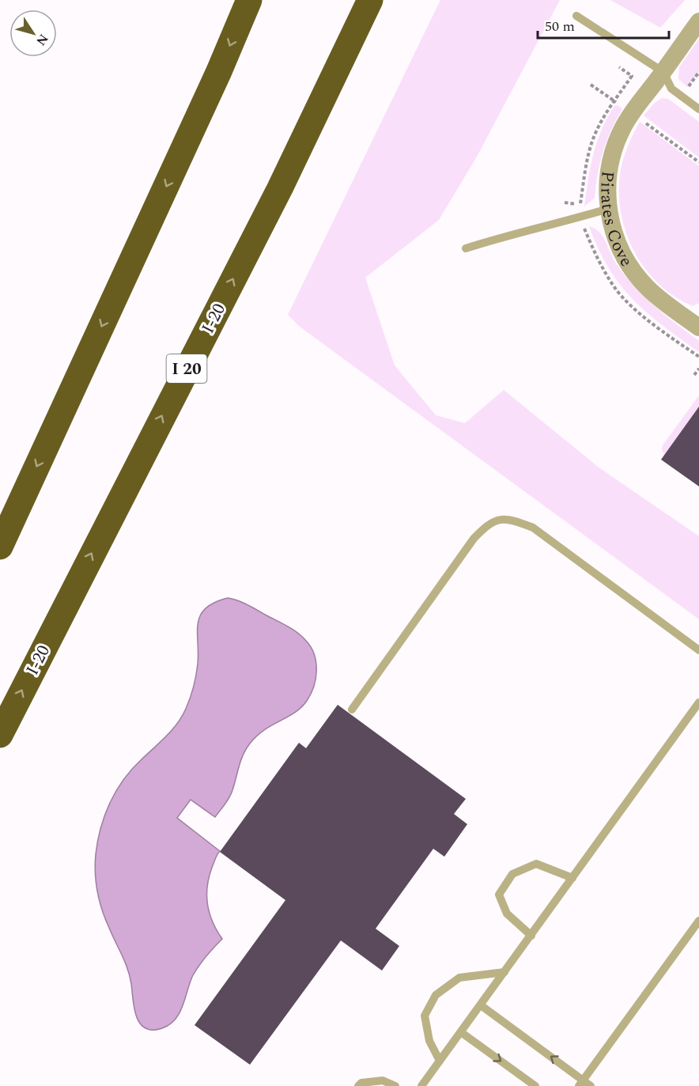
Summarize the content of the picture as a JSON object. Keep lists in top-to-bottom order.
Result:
{
  "streets": {
    "highway": ["I-20", "I 20"],
    "street": ["Pirates Cove"]
  },
  "scale_bar": "50 m",
  "north": "bottom right"
}
